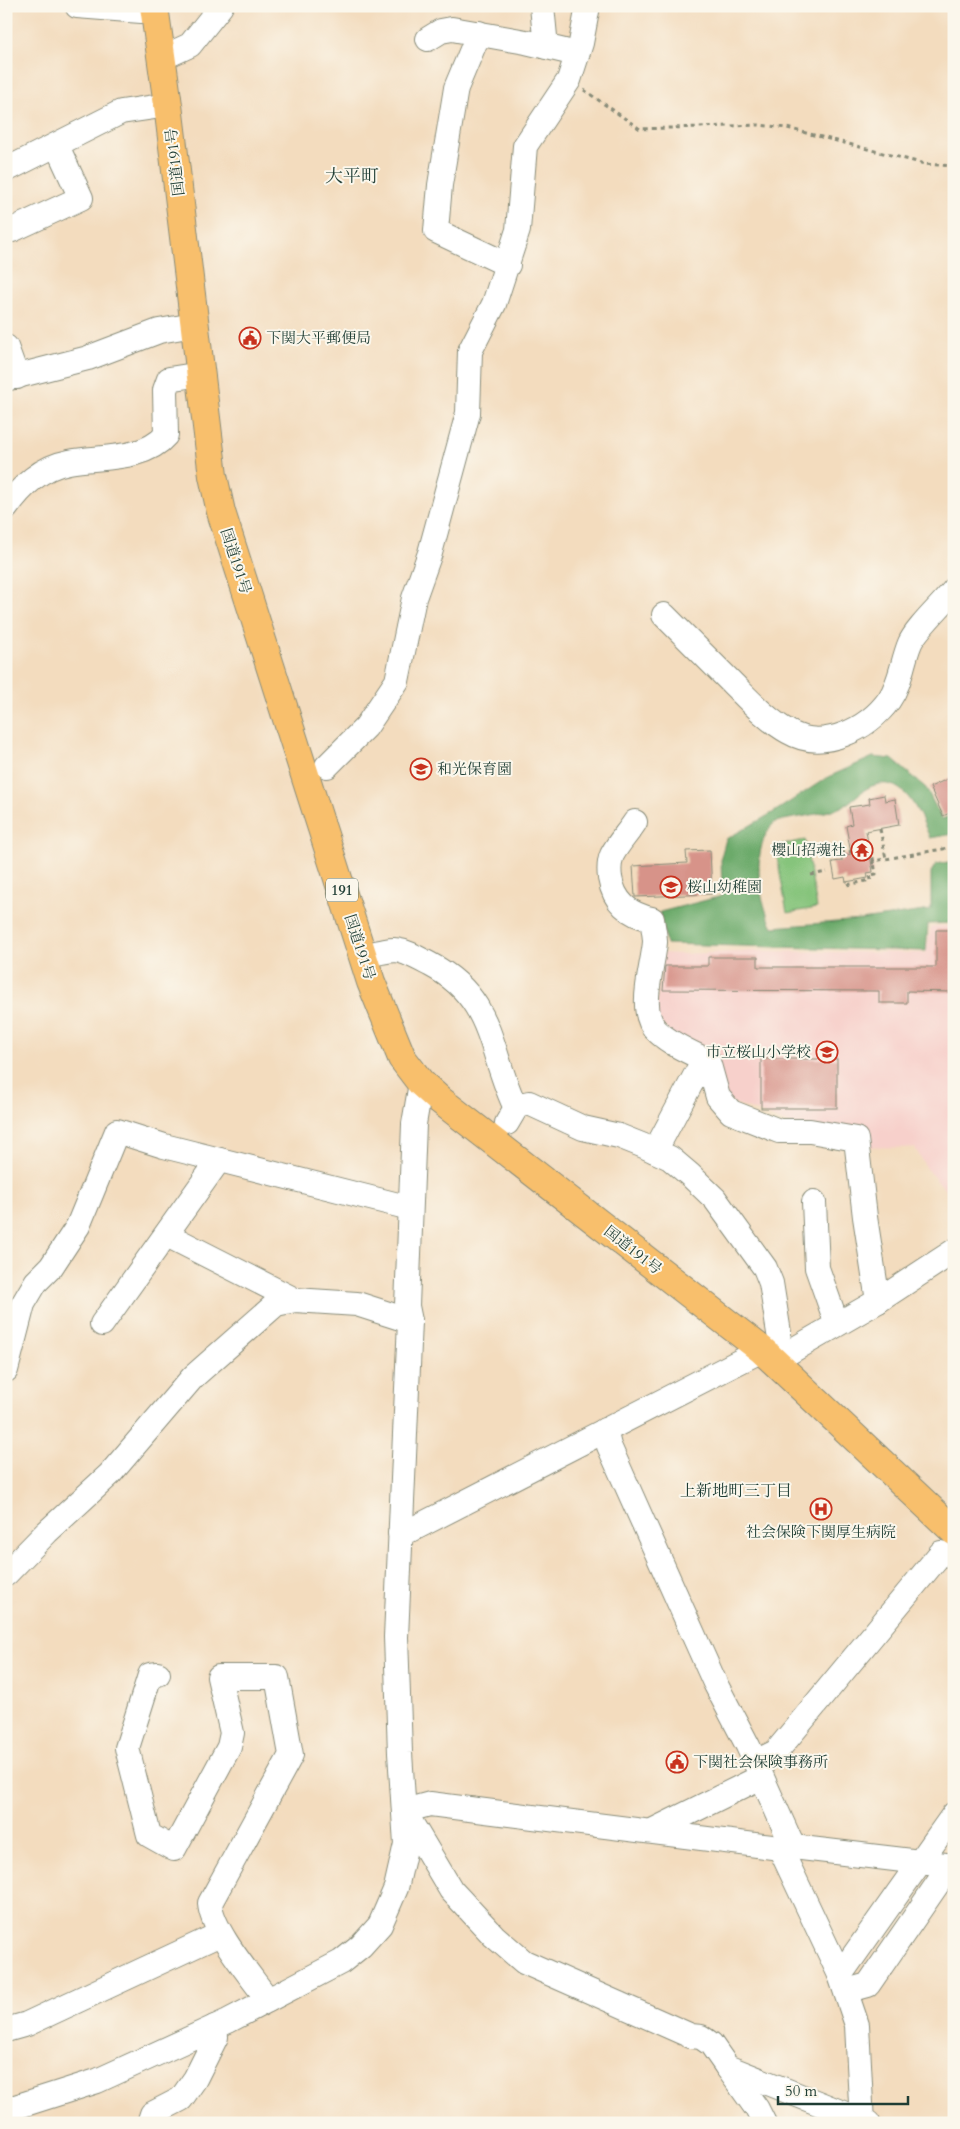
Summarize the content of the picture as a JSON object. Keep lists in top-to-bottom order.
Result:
{
  "streets": {
    "highway": ["国道191号", "191"]
  },
  "districts": ["大平町", "上新地町三丁目"],
  "places": {
    "public building": ["下関大平郵便局", "下関社会保険事務所"],
    "school or university": ["和光保育園", "桜山幼稚園", "市立桜山小学校"],
    "temple": ["櫻山招魂社"],
    "hospital": ["社会保険下関厚生病院"]
  },
  "scale_bar": "50 m"
}
